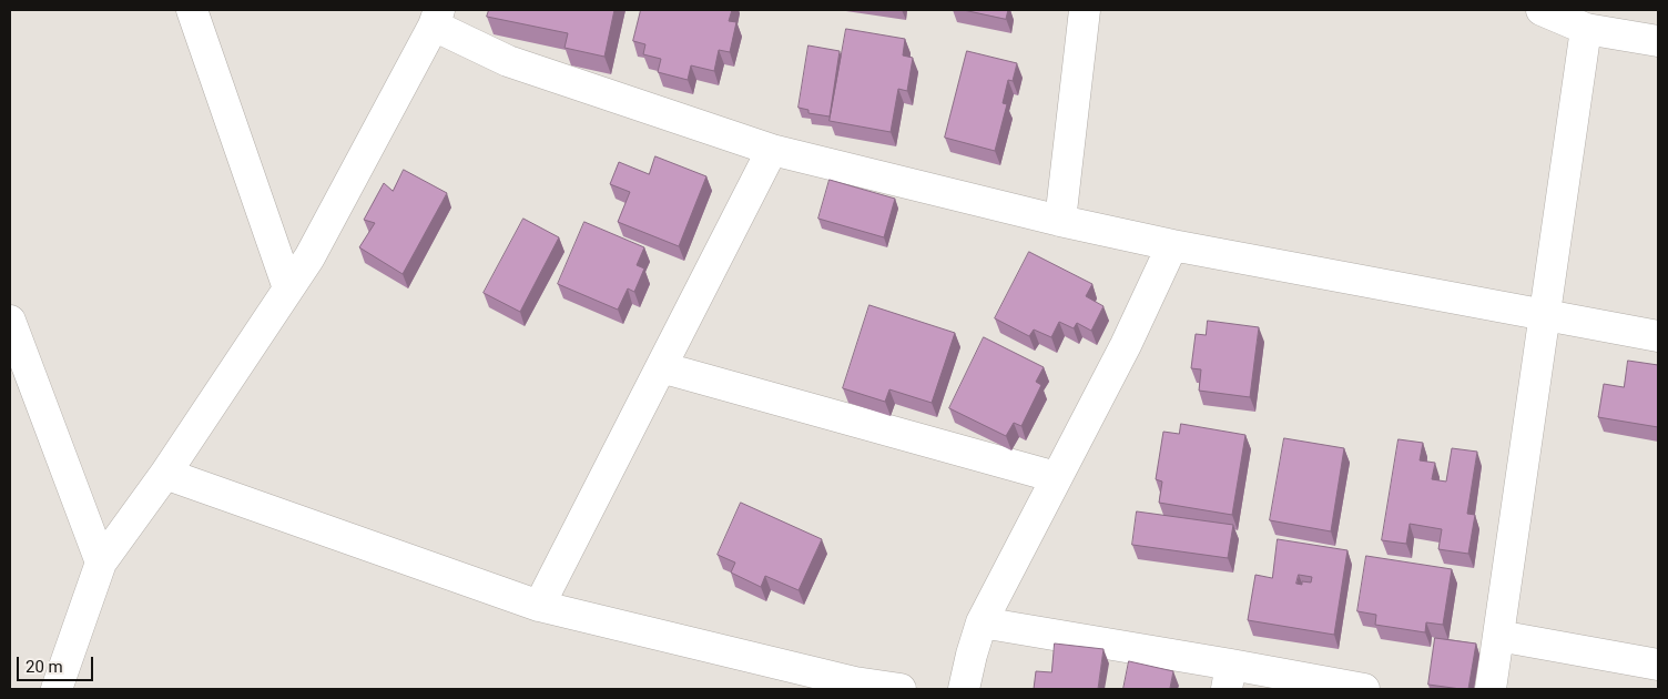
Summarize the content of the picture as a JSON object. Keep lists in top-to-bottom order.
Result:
{
  "scale_bar": "20 m"
}
